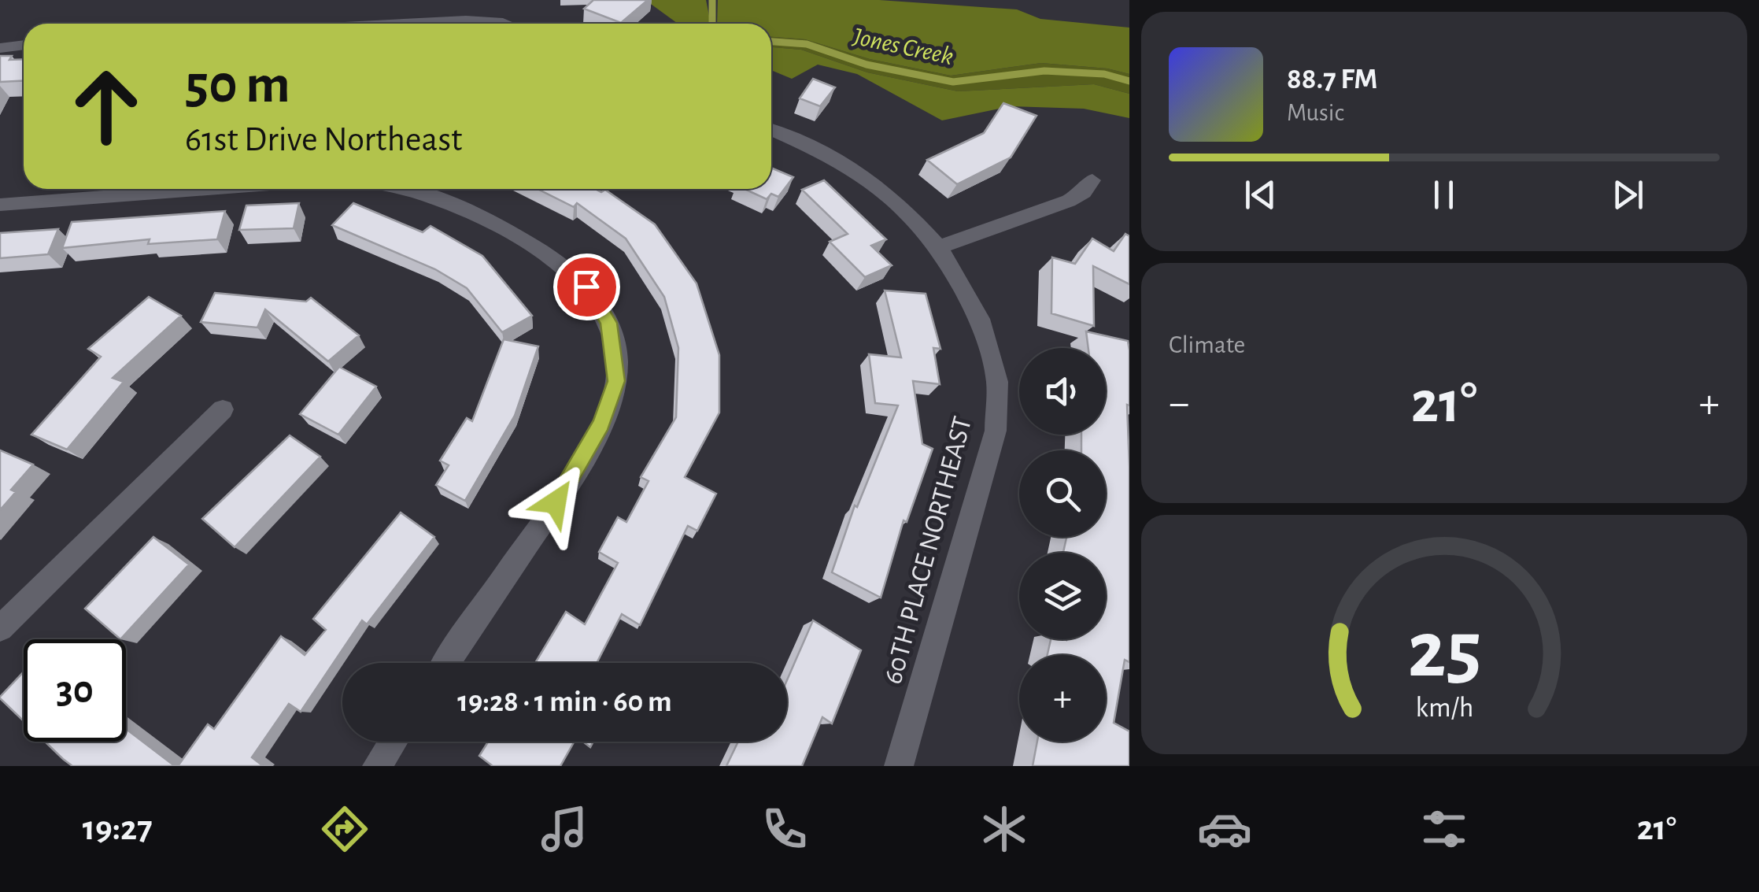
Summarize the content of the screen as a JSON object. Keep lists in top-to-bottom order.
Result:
{
  "streets": {
    "street": ["60TH PLACE NORTHEAST"]
  },
  "water": ["Jones Creek"],
  "page": {
    "turn": ["50 m", "61st Drive Northeast"],
    "song": ["88.7 FM", "Music"],
    "tile": "Climate",
    "map_buttons": "+",
    "heat": ["−", "21°", "+"],
    "limit": "30",
    "trip": "19:28 · 1 min · 60 m",
    "tabs": ["19:27", "21°"],
    "gauge": ["25", "km/h"]
  }
}
